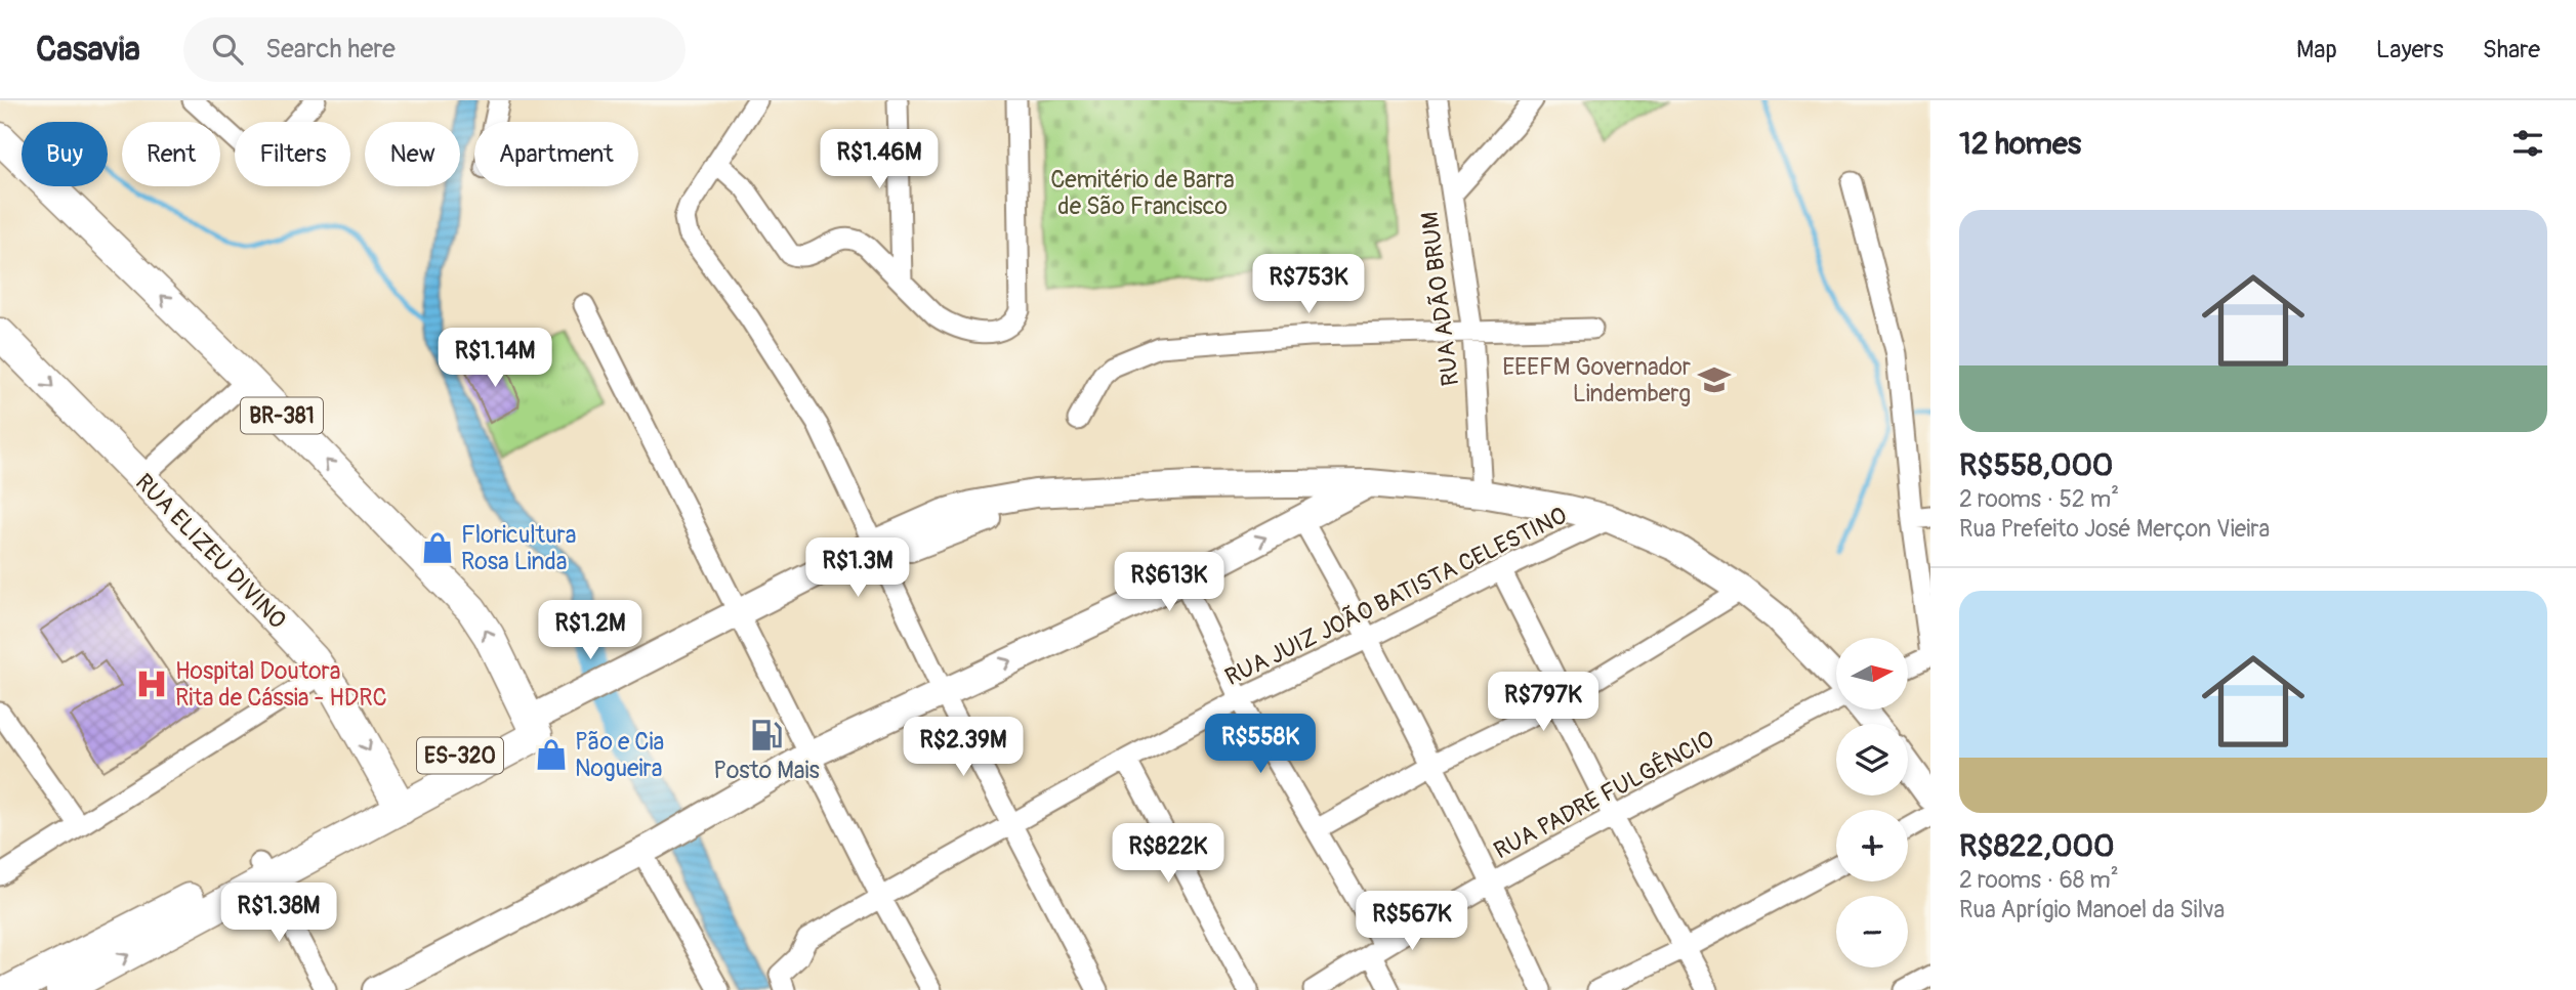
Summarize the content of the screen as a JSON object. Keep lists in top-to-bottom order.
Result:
{
  "streets": {
    "main road": ["BR-381", "RUA ELIZEU DIVINO", "ES-320"],
    "street": ["RUA ADÃO BRUM", "RUA JUIZ JOÃO BATISTA CELESTINO", "RUA PADRE FULGÊNCIO"]
  },
  "crossings": [
    ["RUA ADÃO BRUM", "ES-320"],
    ["BR-381", "ES-320"],
    ["RUA ELIZEU DIVINO", "ES-320"],
    ["RUA JUIZ JOÃO BATISTA CELESTINO", "ES-320"]
  ],
  "parks": ["Cemitério de Barra de São Francisco"],
  "places": {
    "school or university": ["EEEFM Governador Lindemberg"],
    "shop": ["Floricultura Rosa Linda", "Pão e Cia Nogueira"],
    "hospital": ["Hospital Doutora Rita de Cássia - HDRC"],
    "fuel station": ["Posto Mais"]
  },
  "north": "right",
  "page": {
    "header": "Casavia",
    "search": "Search here",
    "nav": ["Map", "Layers", "Share"],
    "heading": "12 homes",
    "chip": [
      "Buy",
      "Rent",
      "Filters",
      "New",
      "Apartment"
    ],
    "price": [
      "R$1.46M",
      "R$753K",
      "R$1.14M",
      "R$1.3M",
      "R$613K",
      "R$1.2M",
      "R$797K",
      "R$558K",
      "R$2.39M",
      "R$822K",
      "R$1.38M",
      "R$567K"
    ],
    "list": [
      {
        "name": "R$558,000",
        "note": "2 rooms · 52 m² · Rua Prefeito José Merçon Vieira"
      },
      {
        "name": "R$822,000",
        "note": "2 rooms · 68 m² · Rua Aprígio Manoel da Silva"
      }
    ],
    "map_buttons": ["+", "−"]
  }
}
